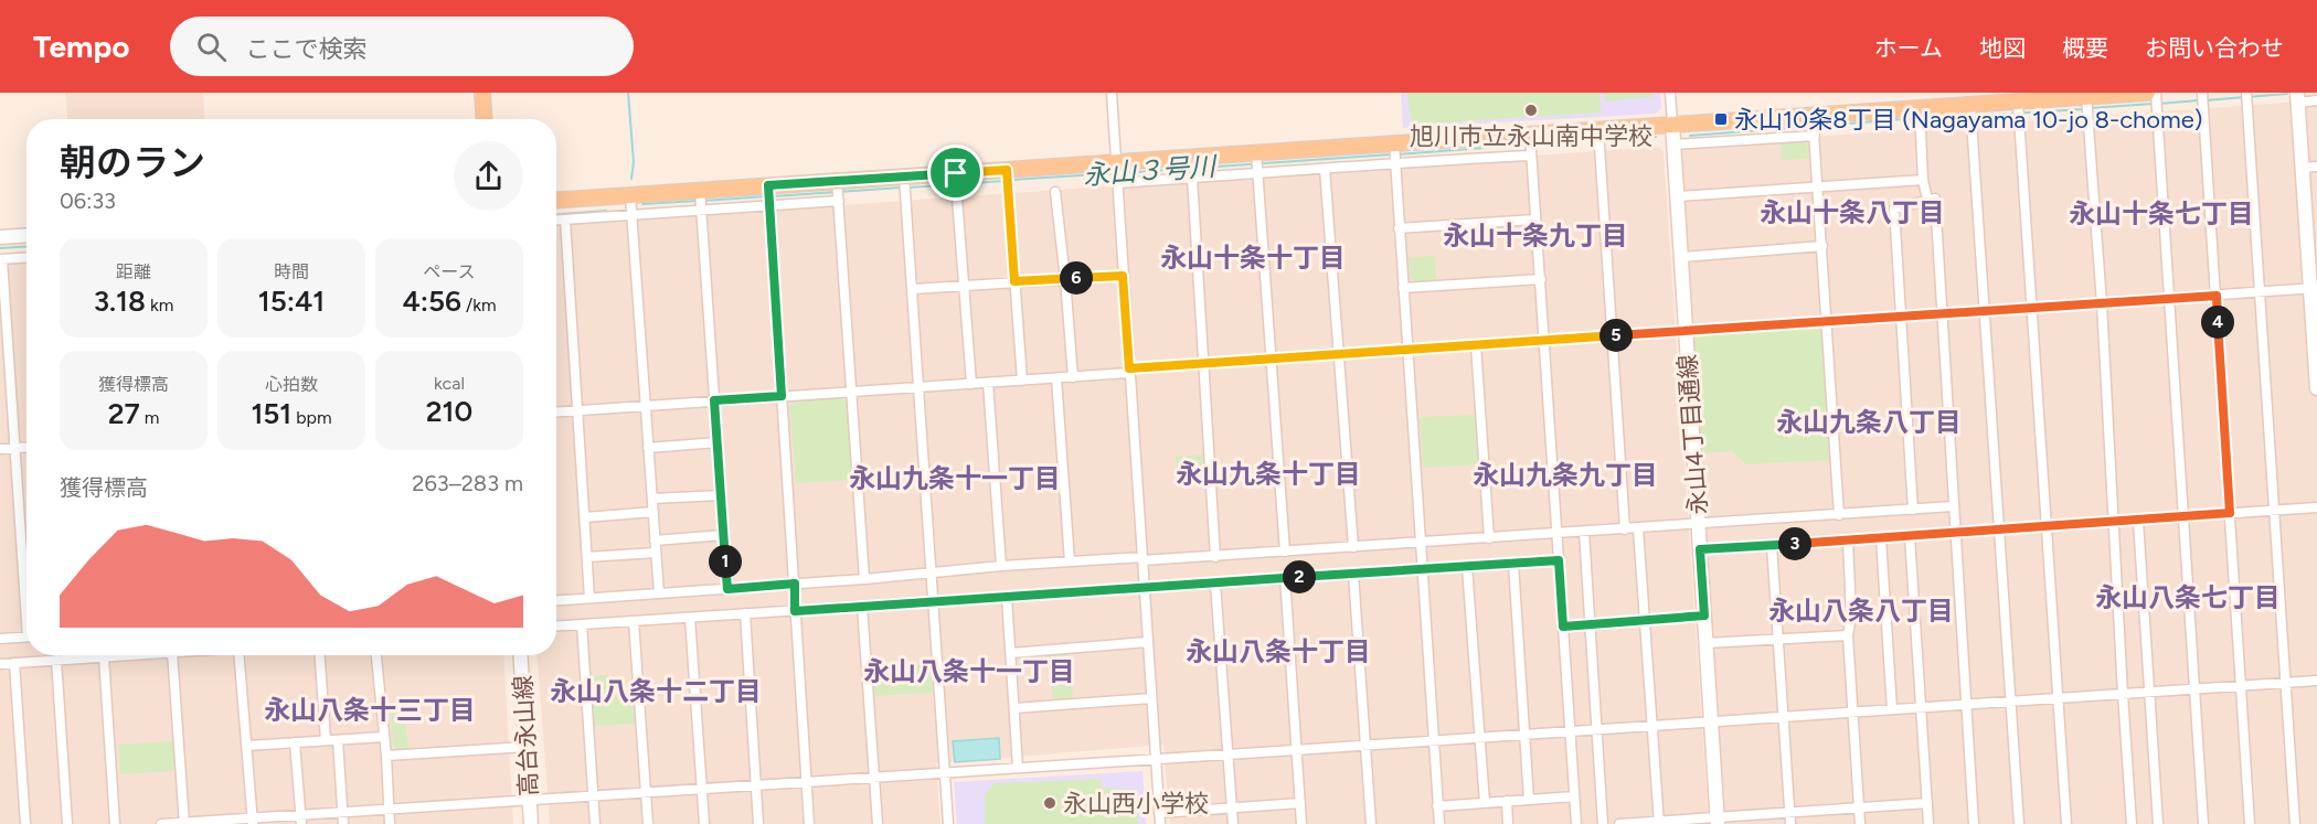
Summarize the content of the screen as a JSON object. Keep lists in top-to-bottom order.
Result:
{
  "streets": {
    "street": ["永山4丁目通線", "高台永山線"]
  },
  "districts": [
    "永山十条八丁目",
    "永山十条七丁目",
    "永山十条九丁目",
    "永山十条十丁目",
    "永山九条八丁目",
    "永山九条十丁目",
    "永山九条九丁目",
    "永山九条十一丁目",
    "永山八条七丁目",
    "永山八条八丁目",
    "永山八条十丁目",
    "永山八条十一丁目",
    "永山八条十二丁目",
    "永山八条十三丁目"
  ],
  "water": ["永山３号川"],
  "places": {
    "other": ["旭川市立永山南中学校", "永山西小学校"],
    "transit": ["永山10条8丁目 (Nagayama 10-jo 8-chome)"]
  },
  "page": {
    "header": "Tempo",
    "search": "ここで検索",
    "nav": [
      "ホーム",
      "地図",
      "概要",
      "お問い合わせ"
    ],
    "heading": ["朝のラン", "06:33"],
    "stats": [
      ["距離", "3.18 km"],
      ["時間", "15:41"],
      ["ペース", "4:56 /km"],
      ["獲得標高", "27 m"],
      ["心拍数", "151 bpm"],
      ["kcal", "210"]
    ],
    "pins": [
      "6",
      "4",
      "5",
      "3",
      "1",
      "2"
    ],
    "chart": ["獲得標高", "263–283 m"]
  }
}
